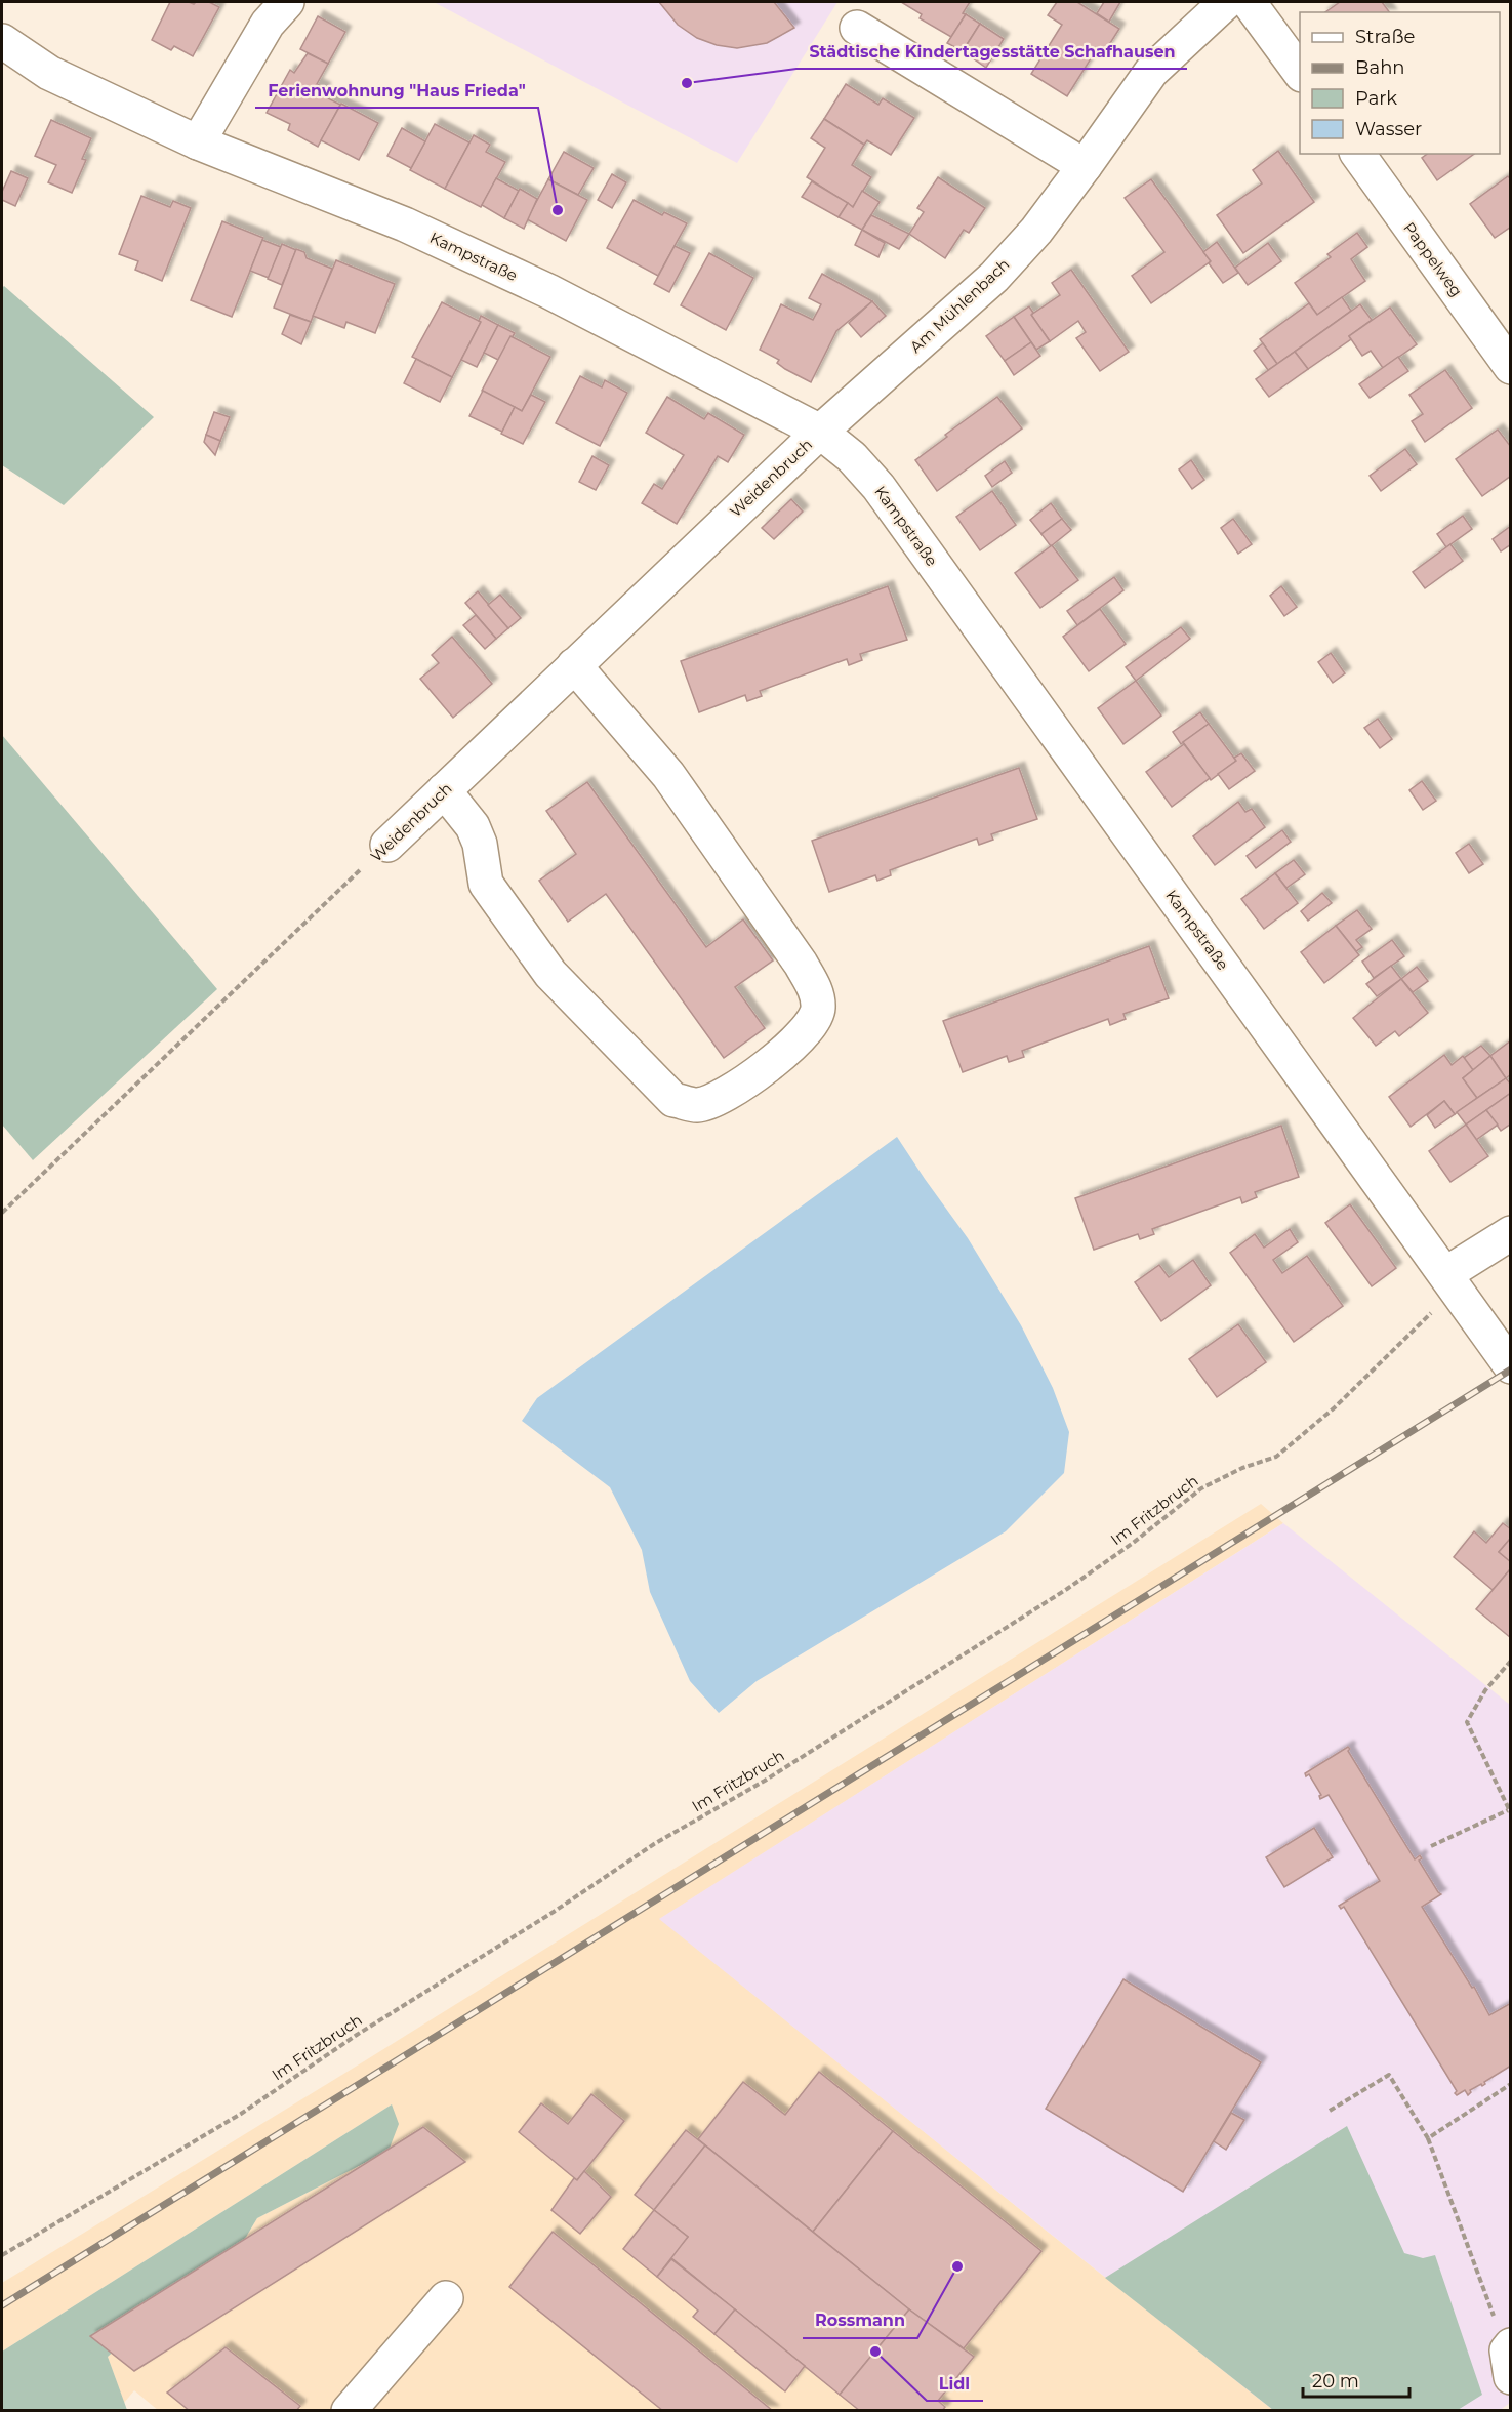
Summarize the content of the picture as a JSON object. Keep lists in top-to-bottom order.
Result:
{
  "streets": {
    "street": [
      "Kampstraße",
      "Pappelweg",
      "Am Mühlenbach",
      "Weidenbruch"
    ],
    "path": ["Im Fritzbruch"]
  },
  "crossings": [
    ["Kampstraße", "Am Mühlenbach"],
    ["Kampstraße", "Weidenbruch"],
    ["Kampstraße", "Im Fritzbruch"],
    ["Am Mühlenbach", "Weidenbruch"]
  ],
  "places": [
    "Städtische Kindertagesstätte Schafhausen",
    "Ferienwohnung \"Haus Frieda\"",
    "Rossmann",
    "Lidl"
  ],
  "legend": [
    "Straße",
    "Bahn",
    "Park",
    "Wasser"
  ],
  "scale_bar": "20 m"
}
